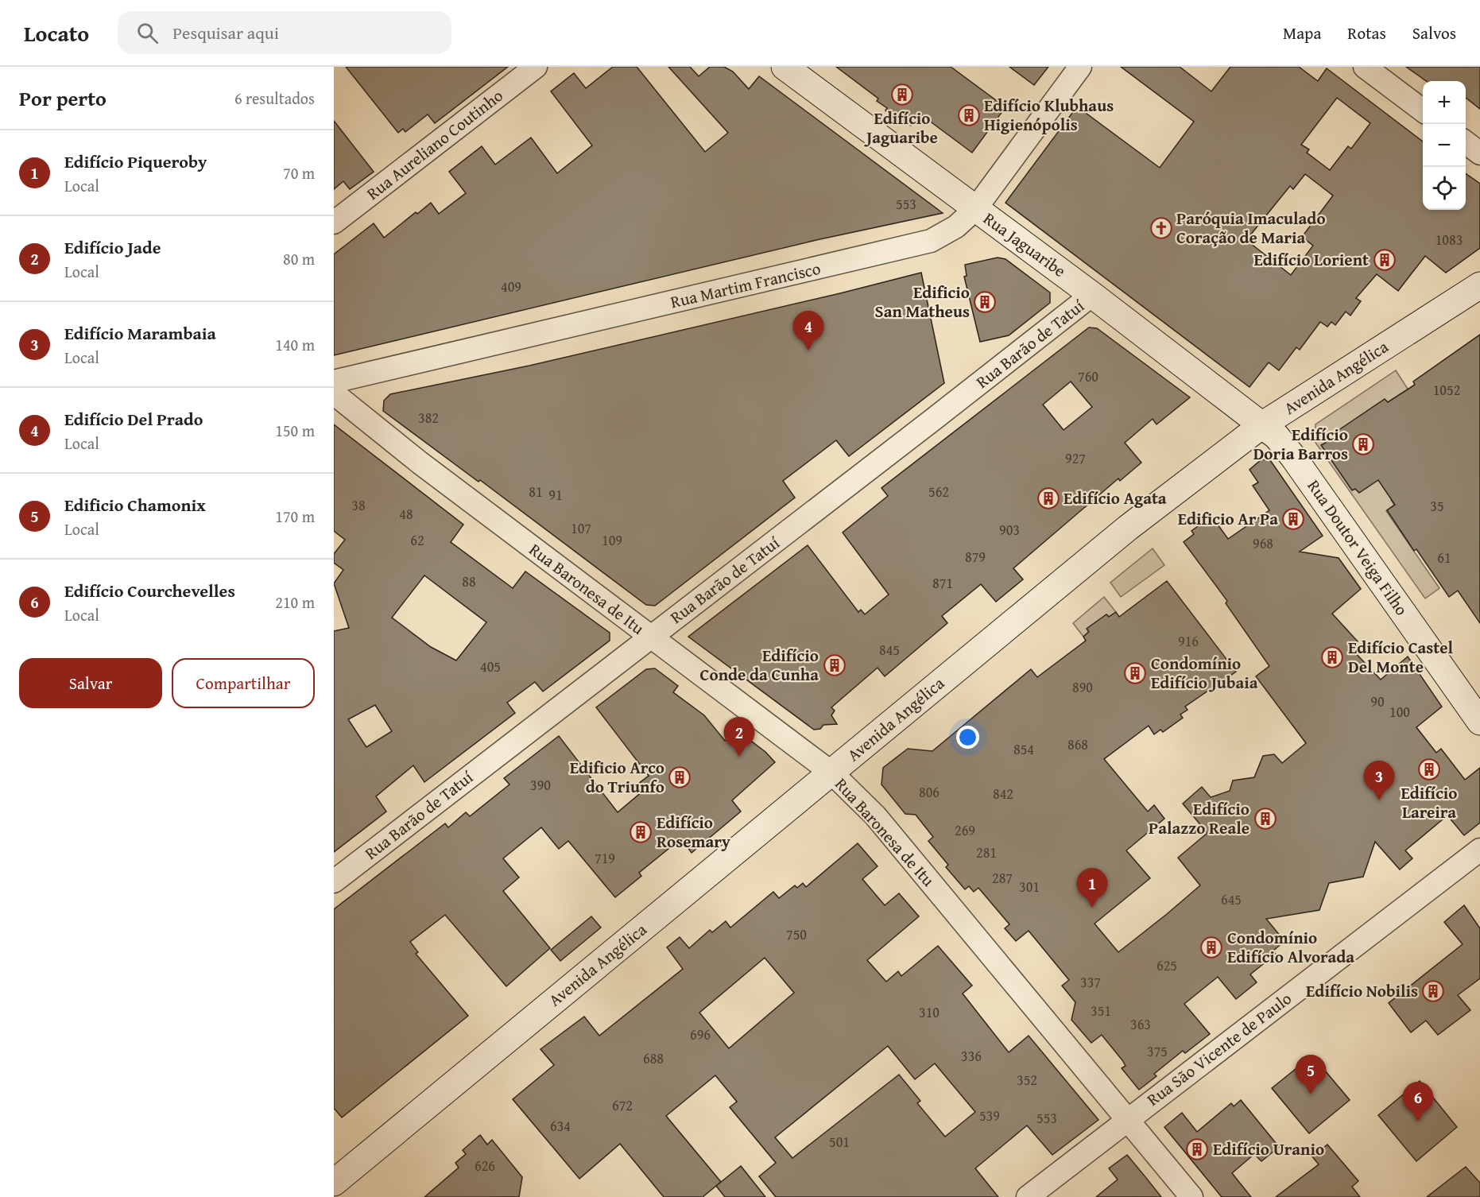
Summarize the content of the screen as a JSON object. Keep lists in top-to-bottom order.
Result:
{
  "streets": {
    "main road": ["Rua Jaguaribe", "Avenida Angélica", "Rua Doutor Veiga Filho"],
    "street": [
      "Rua Aureliano Coutinho",
      "Rua Martim Francisco",
      "Rua Barão de Tatuí",
      "Rua Baronesa de Itu",
      "Rua São Vicente de Paulo"
    ]
  },
  "crossings": [
    ["Rua Jaguaribe", "Rua Martim Francisco"],
    ["Rua Jaguaribe", "Rua Barão de Tatuí"],
    ["Rua Jaguaribe", "Avenida Angélica"],
    ["Rua Jaguaribe", "Rua Doutor Veiga Filho"],
    ["Rua Barão de Tatuí", "Rua Baronesa de Itu"],
    ["Avenida Angélica", "Rua Doutor Veiga Filho"],
    ["Avenida Angélica", "Rua Baronesa de Itu"],
    ["Rua Baronesa de Itu", "Rua São Vicente de Paulo"]
  ],
  "places": {
    "building": [
      "Edifício Jaguaribe",
      "Edifício Klubhaus Higienópolis",
      "Edifício Lorient",
      "Edificio San Matheus",
      "Edifício Doria Barros",
      "Edifício Agata",
      "Edificio Ar Pa",
      "Edifício Castel Del Monte",
      "Edifício Conde da Cunha",
      "Condomínio Edifício Jubaia",
      "Edifício Lareira",
      "Edificio Arco do Triunfo",
      "Edifício Palazzo Reale",
      "Edifício Rosemary",
      "Condomínio Edifício Alvorada",
      "Edifício Nobilis",
      "Edifício Uranio"
    ],
    "church": ["Paróquia Imaculado Coração de Maria"]
  },
  "house_numbers": [
    "553",
    "1083",
    "409",
    "760",
    "1052",
    "382",
    "927",
    "81",
    "562",
    "91",
    "38",
    "35",
    "48",
    "107",
    "903",
    "62",
    "109",
    "968",
    "879",
    "61",
    "88",
    "871",
    "916",
    "845",
    "405",
    "890",
    "90",
    "100",
    "868",
    "854",
    "390",
    "806",
    "842",
    "269",
    "281",
    "719",
    "287",
    "301",
    "645",
    "750",
    "625",
    "337",
    "351",
    "310",
    "363",
    "696",
    "375",
    "336",
    "688",
    "352",
    "672",
    "539",
    "553",
    "634",
    "501",
    "626"
  ],
  "page": {
    "header": "Locato",
    "search": "Pesquisar aqui",
    "nav": ["Mapa", "Rotas", "Salvos"],
    "heading": ["Por perto", "6 resultados"],
    "map_buttons": ["+", "−"],
    "list": [
      {
        "mark": "1",
        "name": "Edifício Piqueroby",
        "note": "Local",
        "value": "70 m"
      },
      {
        "mark": "2",
        "name": "Edifício Jade",
        "note": "Local",
        "value": "80 m"
      },
      {
        "mark": "3",
        "name": "Edifício Marambaia",
        "note": "Local",
        "value": "140 m"
      },
      {
        "mark": "4",
        "name": "Edifício Del Prado",
        "note": "Local",
        "value": "150 m"
      },
      {
        "mark": "5",
        "name": "Edificio Chamonix",
        "note": "Local",
        "value": "170 m"
      },
      {
        "mark": "6",
        "name": "Edifício Courchevelles",
        "note": "Local",
        "value": "210 m"
      }
    ],
    "pins": [
      "4",
      "2",
      "3",
      "1",
      "5",
      "6"
    ],
    "buttons": ["Salvar", "Compartilhar"]
  }
}
